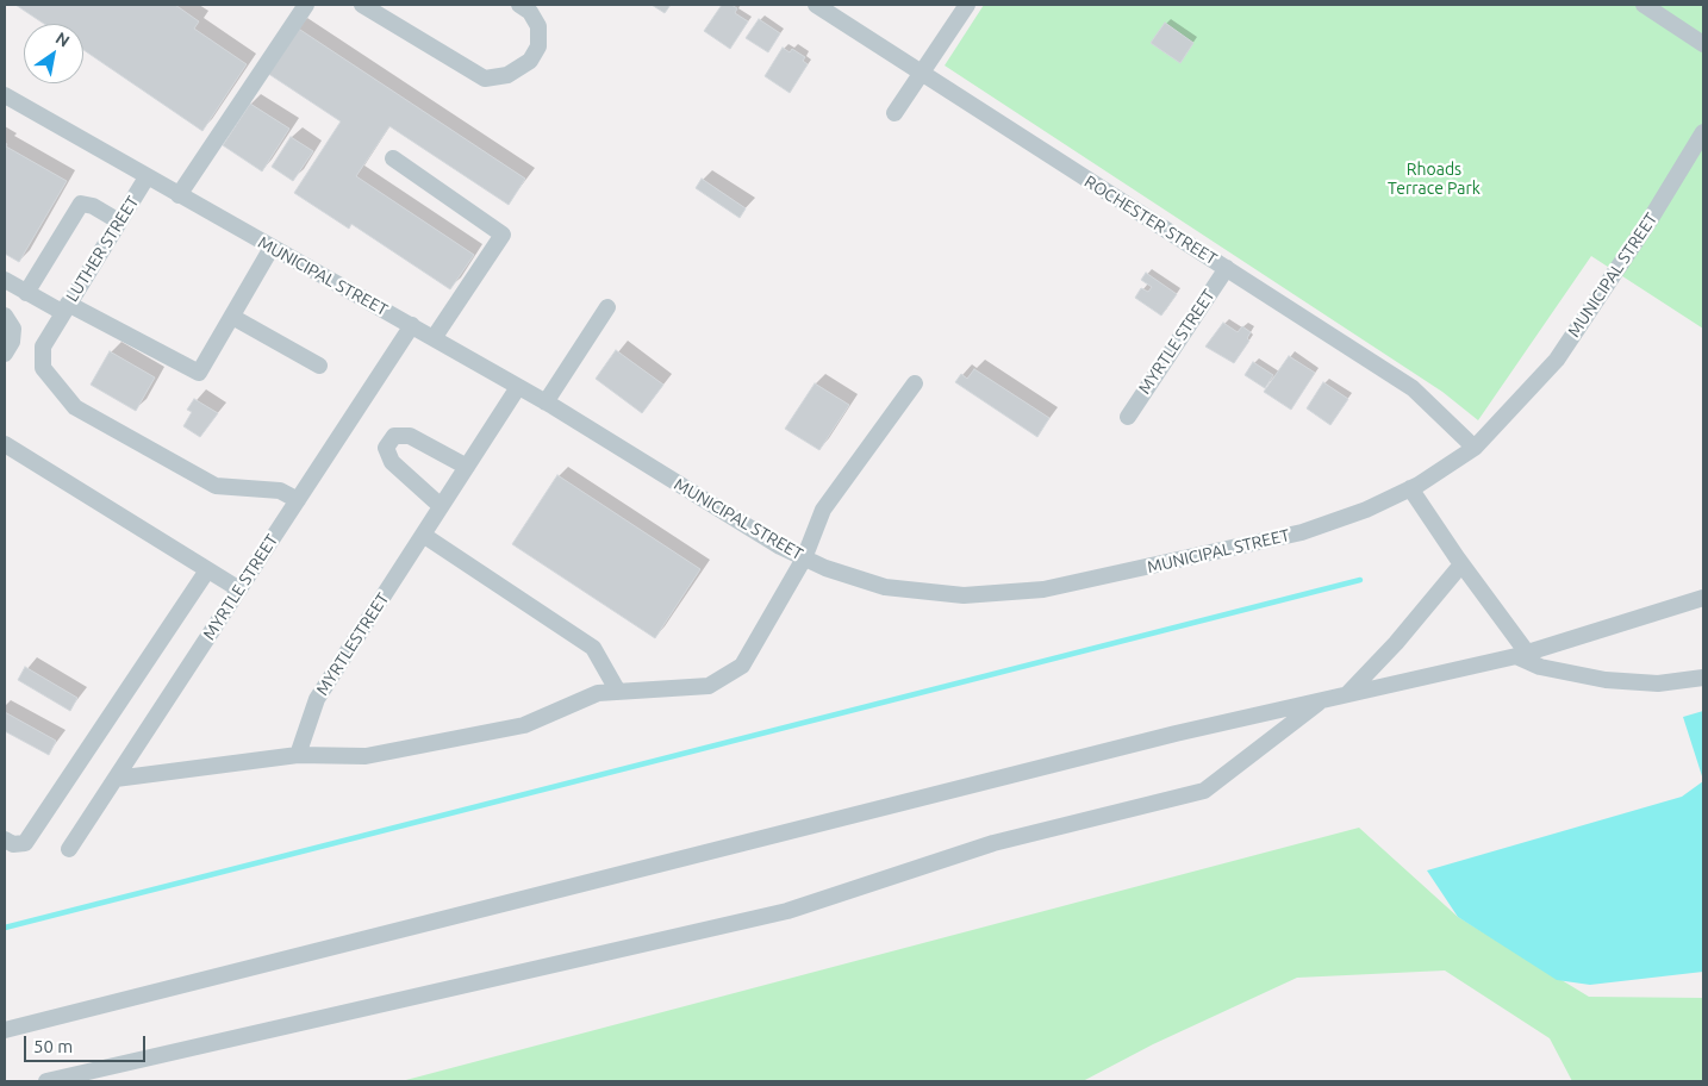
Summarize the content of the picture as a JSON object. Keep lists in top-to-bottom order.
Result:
{
  "streets": {
    "street": [
      "ROCHESTER STREET",
      "LUTHER STREET",
      "MUNICIPAL STREET",
      "MYRTLE STREET",
      "MYRTLESTREET"
    ]
  },
  "crossings": [
    ["ROCHESTER STREET", "MUNICIPAL STREET"],
    ["ROCHESTER STREET", "MYRTLE STREET"],
    ["LUTHER STREET", "MUNICIPAL STREET"],
    ["LUTHER STREET", "MYRTLE STREET"],
    ["MUNICIPAL STREET", "MYRTLE STREET"],
    ["MUNICIPAL STREET", "MYRTLESTREET"]
  ],
  "parks": ["Rhoads Terrace Park"],
  "scale_bar": "50 m",
  "north": "top right"
}
